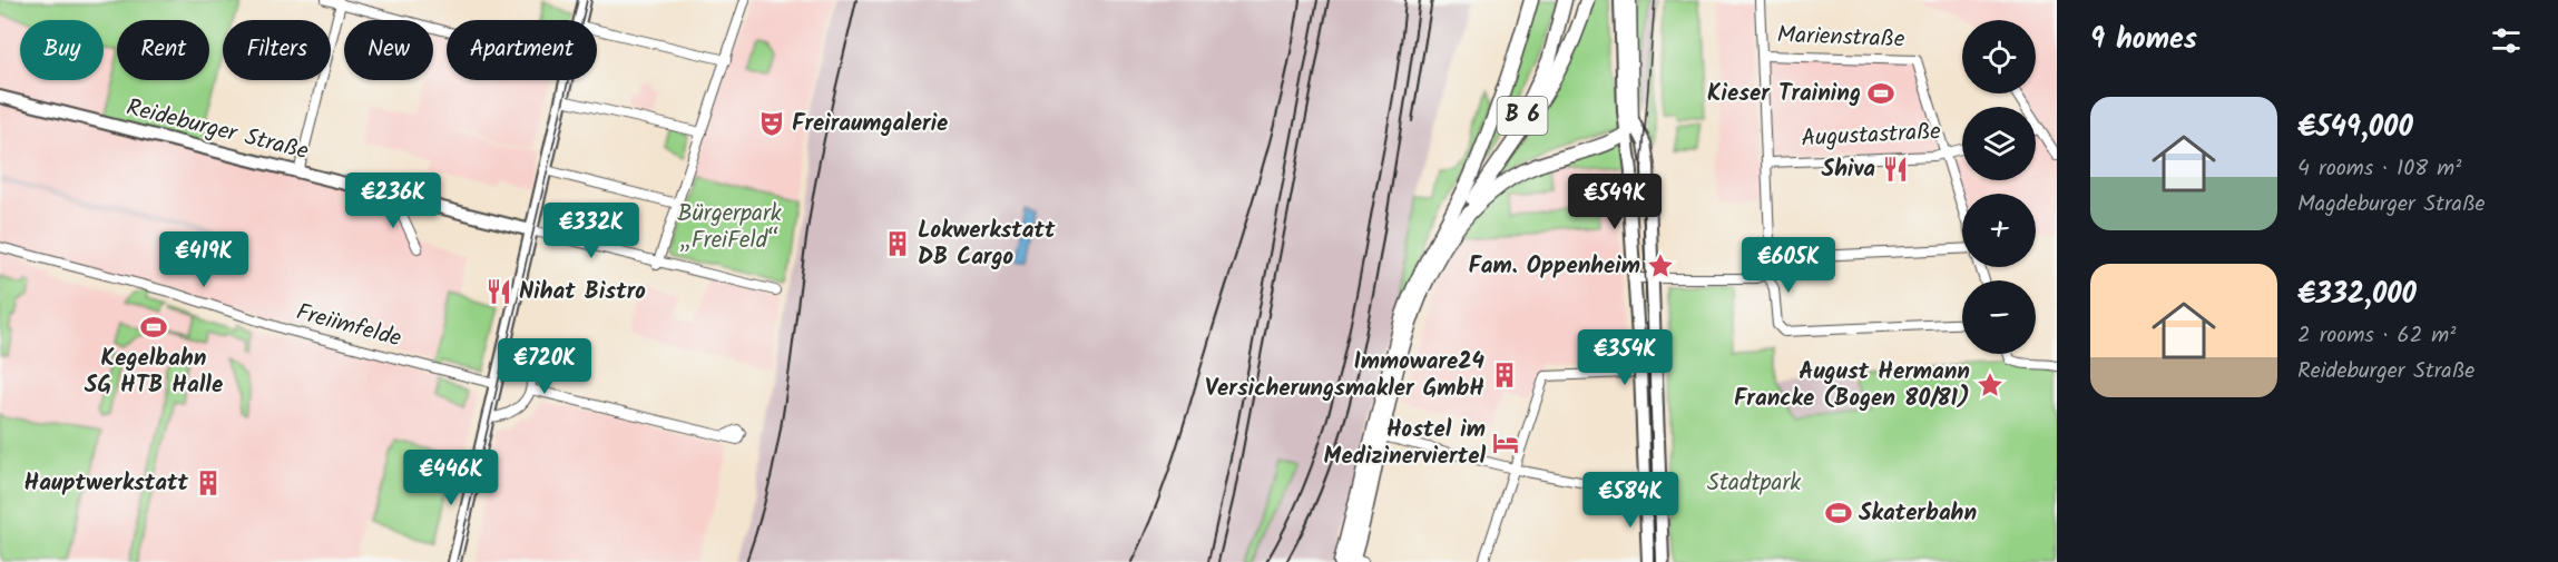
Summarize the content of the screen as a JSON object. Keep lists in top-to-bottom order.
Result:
{
  "streets": {
    "main road": ["B 6"],
    "street": [
      "Marienstraße",
      "Reideburger Straße",
      "Augustastraße",
      "Freiimfelde"
    ]
  },
  "crossings": [
    ["Marienstraße", "Augustastraße"]
  ],
  "parks": ["Bürgerpark „FreiFeld“", "Stadtpark"],
  "places": {
    "sports": ["Kieser Training", "Kegelbahn SG HTB Halle", "Skaterbahn"],
    "theatre": ["Freiraumgalerie"],
    "restaurant": ["Shiva", "Nihat Bistro"],
    "building": ["Lokwerkstatt DB Cargo", "Immoware24 Versicherungsmakler GmbH", "Hauptwerkstatt"],
    "place": ["Fam. Oppenheim", "August Hermann Francke (Bogen 80/81)"],
    "hotel": ["Hostel im Medizinerviertel"]
  },
  "page": {
    "heading": "9 homes",
    "map_buttons": ["+", "−"],
    "chip": [
      "Buy",
      "Rent",
      "Filters",
      "New",
      "Apartment"
    ],
    "list": [
      {
        "name": "€549,000",
        "note": "4 rooms · 108 m² · Magdeburger Straße"
      },
      {
        "name": "€332,000",
        "note": "2 rooms · 62 m² · Reideburger Straße"
      }
    ],
    "price": [
      "€236K",
      "€549K",
      "€332K",
      "€419K",
      "€605K",
      "€354K",
      "€720K",
      "€446K",
      "€584K"
    ]
  }
}
